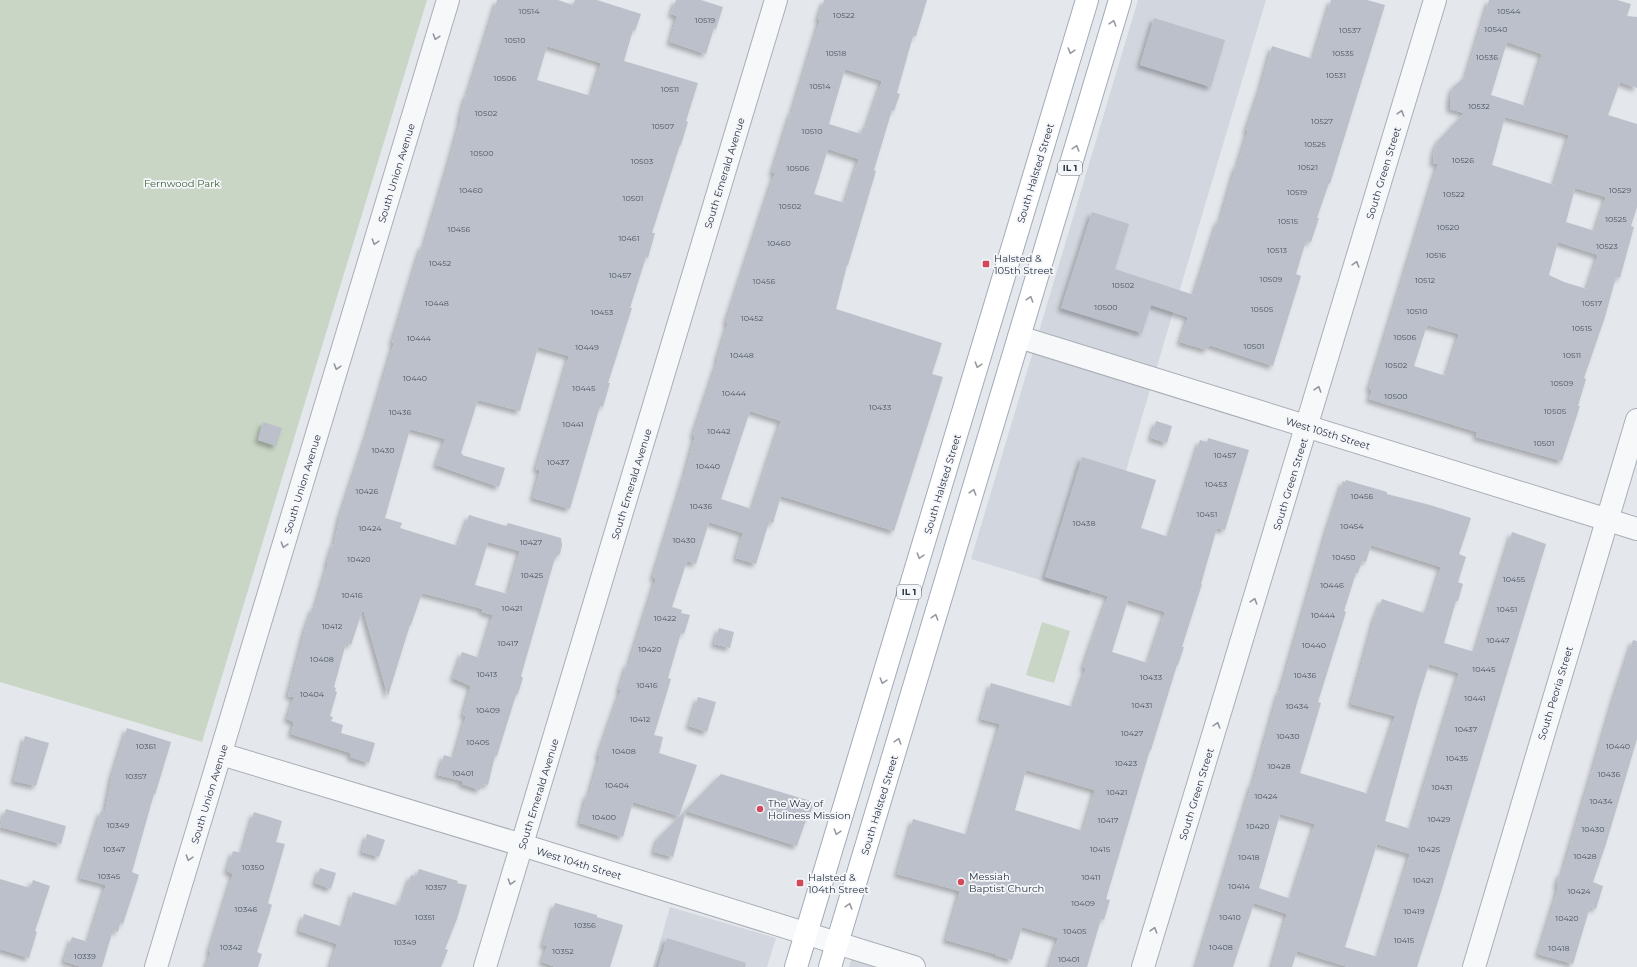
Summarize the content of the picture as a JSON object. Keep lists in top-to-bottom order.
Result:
{
  "streets": {
    "main road": ["IL 1", "South Halsted Street"],
    "street": [
      "South Union Avenue",
      "South Emerald Avenue",
      "South Green Street",
      "West 105th Street",
      "South Peoria Street",
      "West 104th Street"
    ]
  },
  "crossings": [
    ["South Union Avenue", "West 104th Street"],
    ["South Emerald Avenue", "West 104th Street"],
    ["South Halsted Street", "West 105th Street"],
    ["South Halsted Street", "West 104th Street"],
    ["South Green Street", "West 105th Street"],
    ["West 105th Street", "South Peoria Street"]
  ],
  "one_way": ["South Union Avenue", "South Green Street"],
  "parks": ["Fernwood Park"],
  "places": {
    "transit": ["Halsted & 105th Street", "Halsted & 104th Street"],
    "other": ["The Way of Holiness Mission", "Messiah Baptist Church"]
  },
  "house_numbers": [
    "10514",
    "10544",
    "10522",
    "10519",
    "10540",
    "10537",
    "10510",
    "10518",
    "10535",
    "10536",
    "10531",
    "10506",
    "10514",
    "10511",
    "10532",
    "10502",
    "10527",
    "10507",
    "10510",
    "10525",
    "10500",
    "10526",
    "10503",
    "10521",
    "10506",
    "10460",
    "10529",
    "10519",
    "10522",
    "10501",
    "10502",
    "10525",
    "10515",
    "10520",
    "10456",
    "10461",
    "10460",
    "10523",
    "10513",
    "10516",
    "10452",
    "10457",
    "10509",
    "10512",
    "10456",
    "10502",
    "10448",
    "10517",
    "10500",
    "10505",
    "10510",
    "10453",
    "10452",
    "10515",
    "10506",
    "10444",
    "10501",
    "10449",
    "10448",
    "10511",
    "10502",
    "10440",
    "10509",
    "10445",
    "10444",
    "10500",
    "10433",
    "10505",
    "10436",
    "10441",
    "10442",
    "10501",
    "10430",
    "10457",
    "10437",
    "10440",
    "10453",
    "10426",
    "10456",
    "10436",
    "10451",
    "10438",
    "10454",
    "10424",
    "10430",
    "10427",
    "10450",
    "10420",
    "10425",
    "10455",
    "10446",
    "10416",
    "10421",
    "10451",
    "10444",
    "10422",
    "10412",
    "10447",
    "10417",
    "10440",
    "10420",
    "10408",
    "10445",
    "10413",
    "10436",
    "10433",
    "10416",
    "10404",
    "10441",
    "10431",
    "10434",
    "10409",
    "10412",
    "10437",
    "10427",
    "10430",
    "10405",
    "10361",
    "10440",
    "10408",
    "10435",
    "10423",
    "10428",
    "10401",
    "10436",
    "10357",
    "10404",
    "10431",
    "10421",
    "10424",
    "10434",
    "10400",
    "10429",
    "10417",
    "10349",
    "10420",
    "10430",
    "10347",
    "10415",
    "10425",
    "10428",
    "10418",
    "10350",
    "10345",
    "10411",
    "10421",
    "10414",
    "10357",
    "10424",
    "10409",
    "10346",
    "10419",
    "10351",
    "10410",
    "10420",
    "10356",
    "10405",
    "10415",
    "10349",
    "10342",
    "10408",
    "10418",
    "10352",
    "10339",
    "10401"
  ]
}
